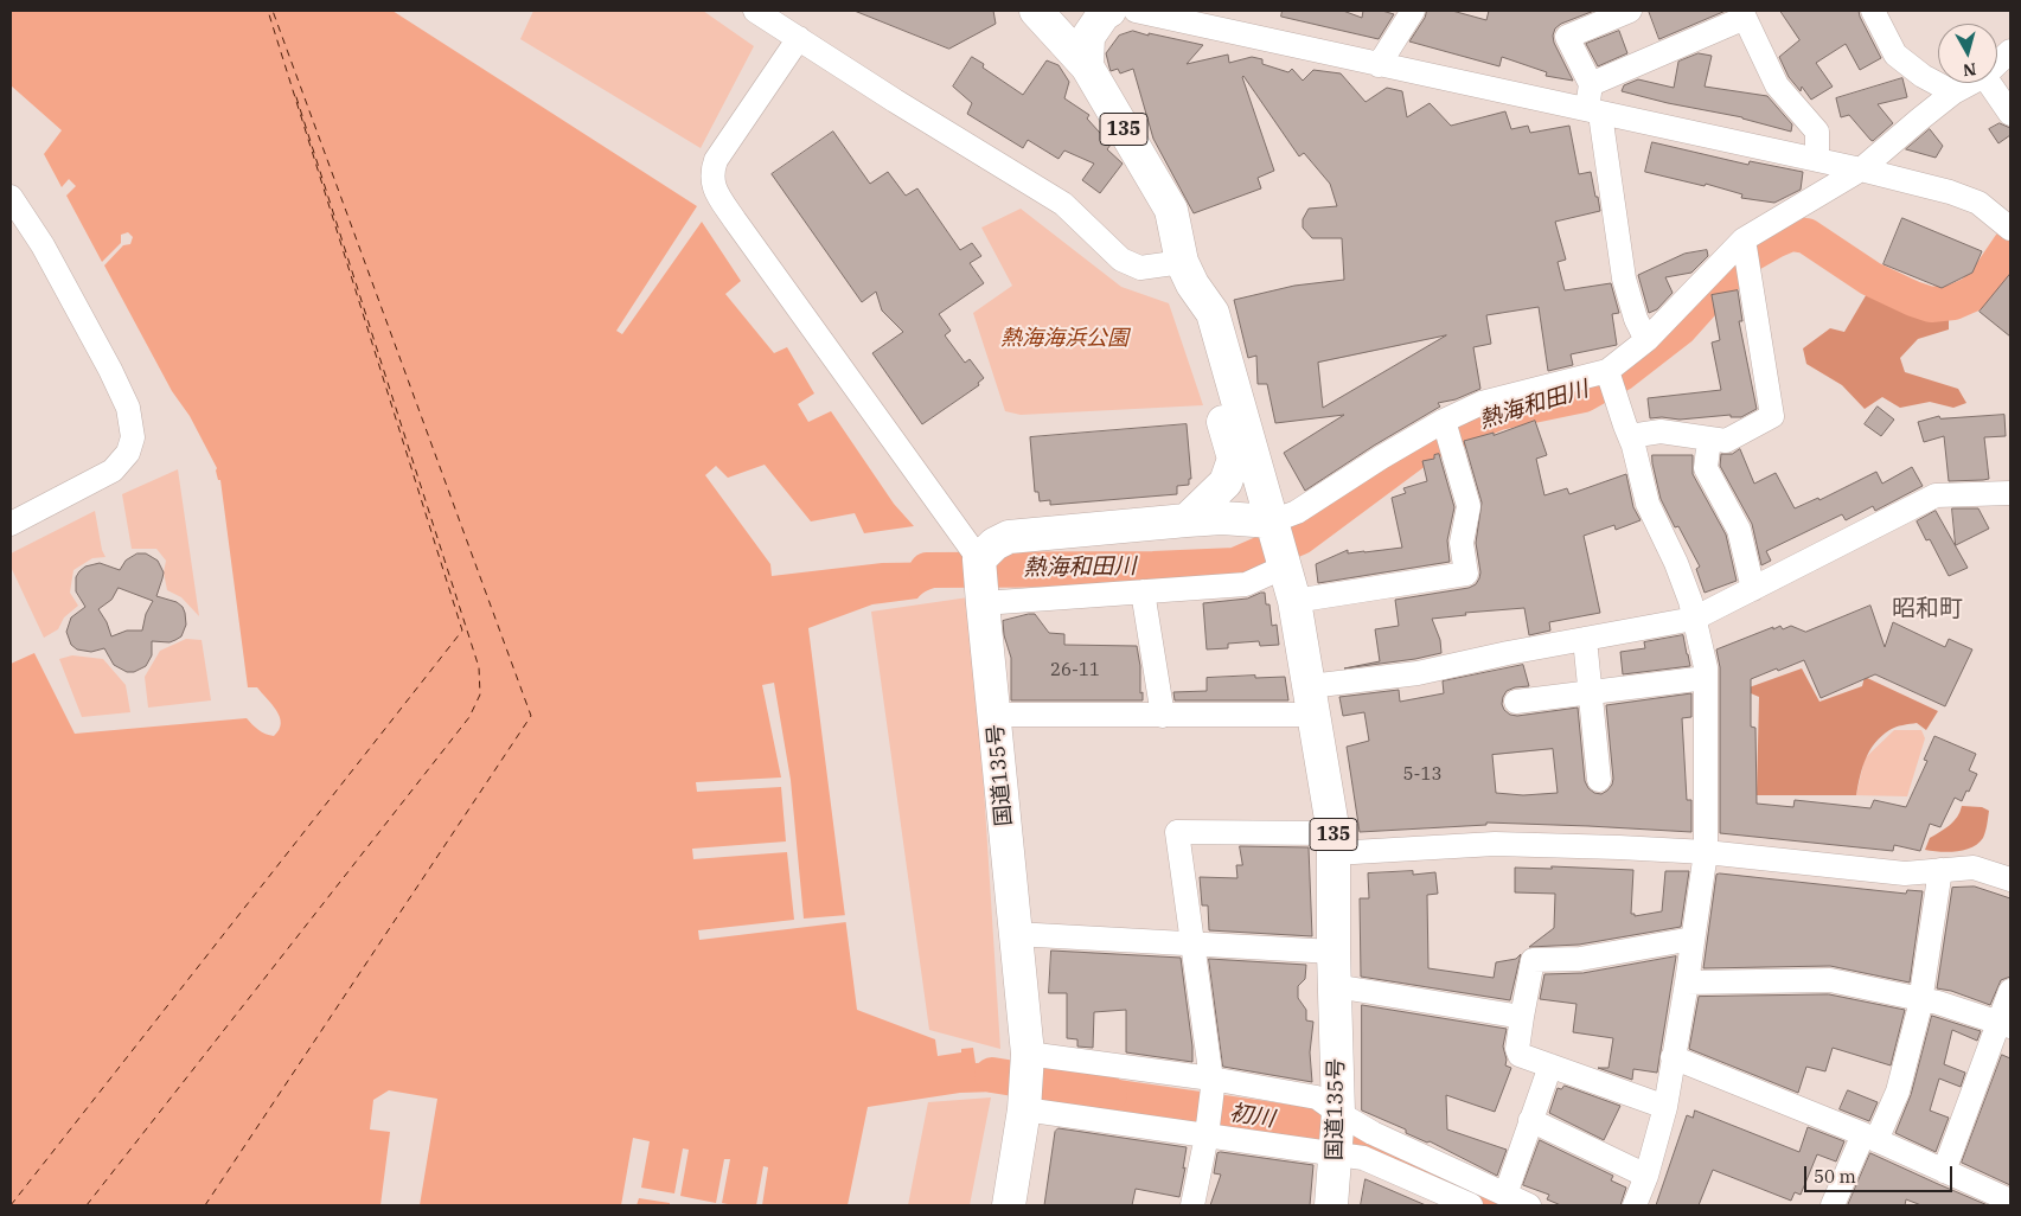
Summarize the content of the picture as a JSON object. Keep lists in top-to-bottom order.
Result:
{
  "streets": {
    "highway": ["135", "国道135号"]
  },
  "districts": ["昭和町"],
  "water": ["熱海和田川", "初川"],
  "parks": ["熱海海浜公園"],
  "house_numbers": ["26-11", "5-13"],
  "scale_bar": "50 m",
  "north": "bottom"
}
